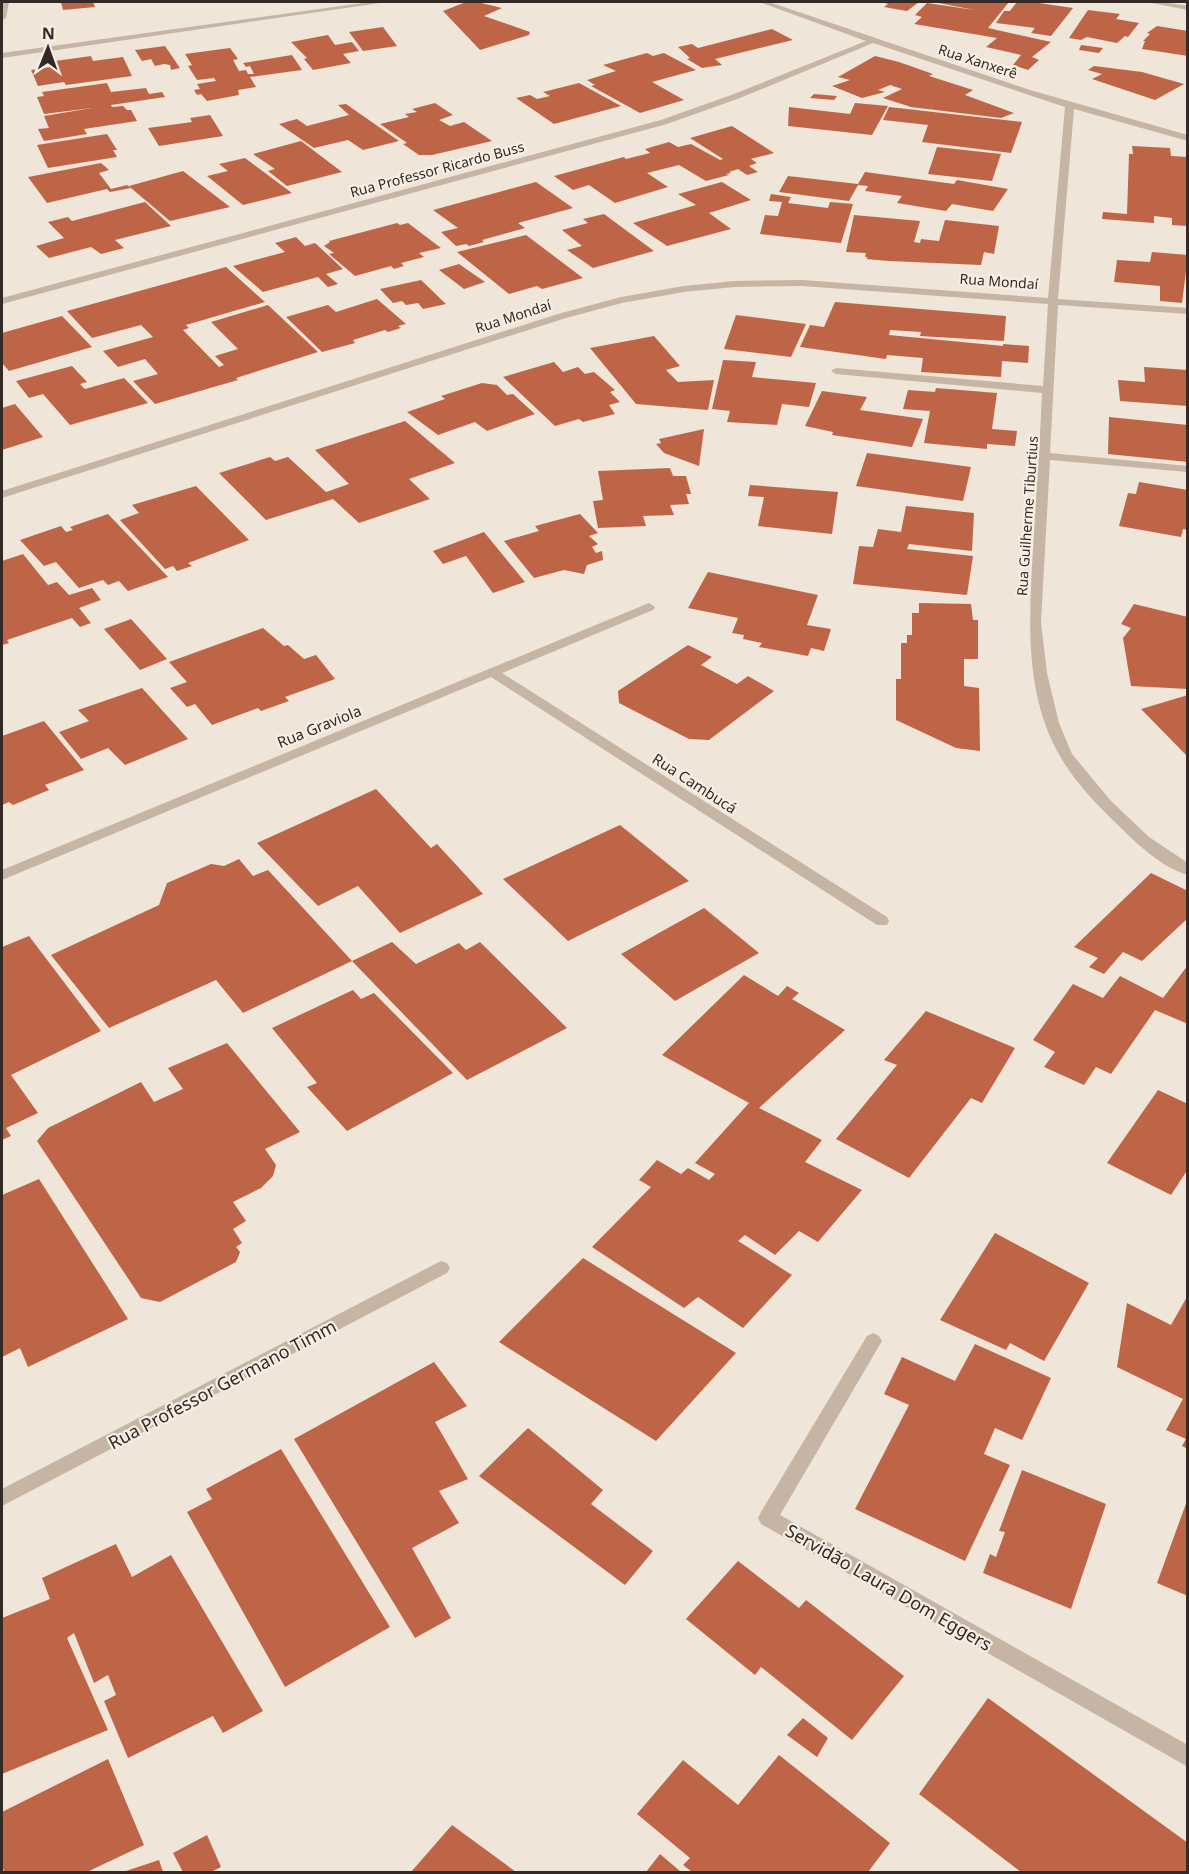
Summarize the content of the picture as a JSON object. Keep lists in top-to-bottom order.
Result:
{
  "streets": {
    "street": [
      "Rua Xanxerê",
      "Rua Professor Ricardo Buss",
      "Rua Mondaí",
      "Rua Guilherme Tiburtius",
      "Rua Graviola",
      "Rua Cambucá",
      "Rua Professor Germano Timm",
      "Servidão Laura Dom Eggers"
    ]
  },
  "crossings": [
    ["Rua Xanxerê", "Rua Professor Ricardo Buss"],
    ["Rua Xanxerê", "Rua Guilherme Tiburtius"],
    ["Rua Mondaí", "Rua Guilherme Tiburtius"],
    ["Rua Graviola", "Rua Cambucá"]
  ],
  "north": "top"
}
